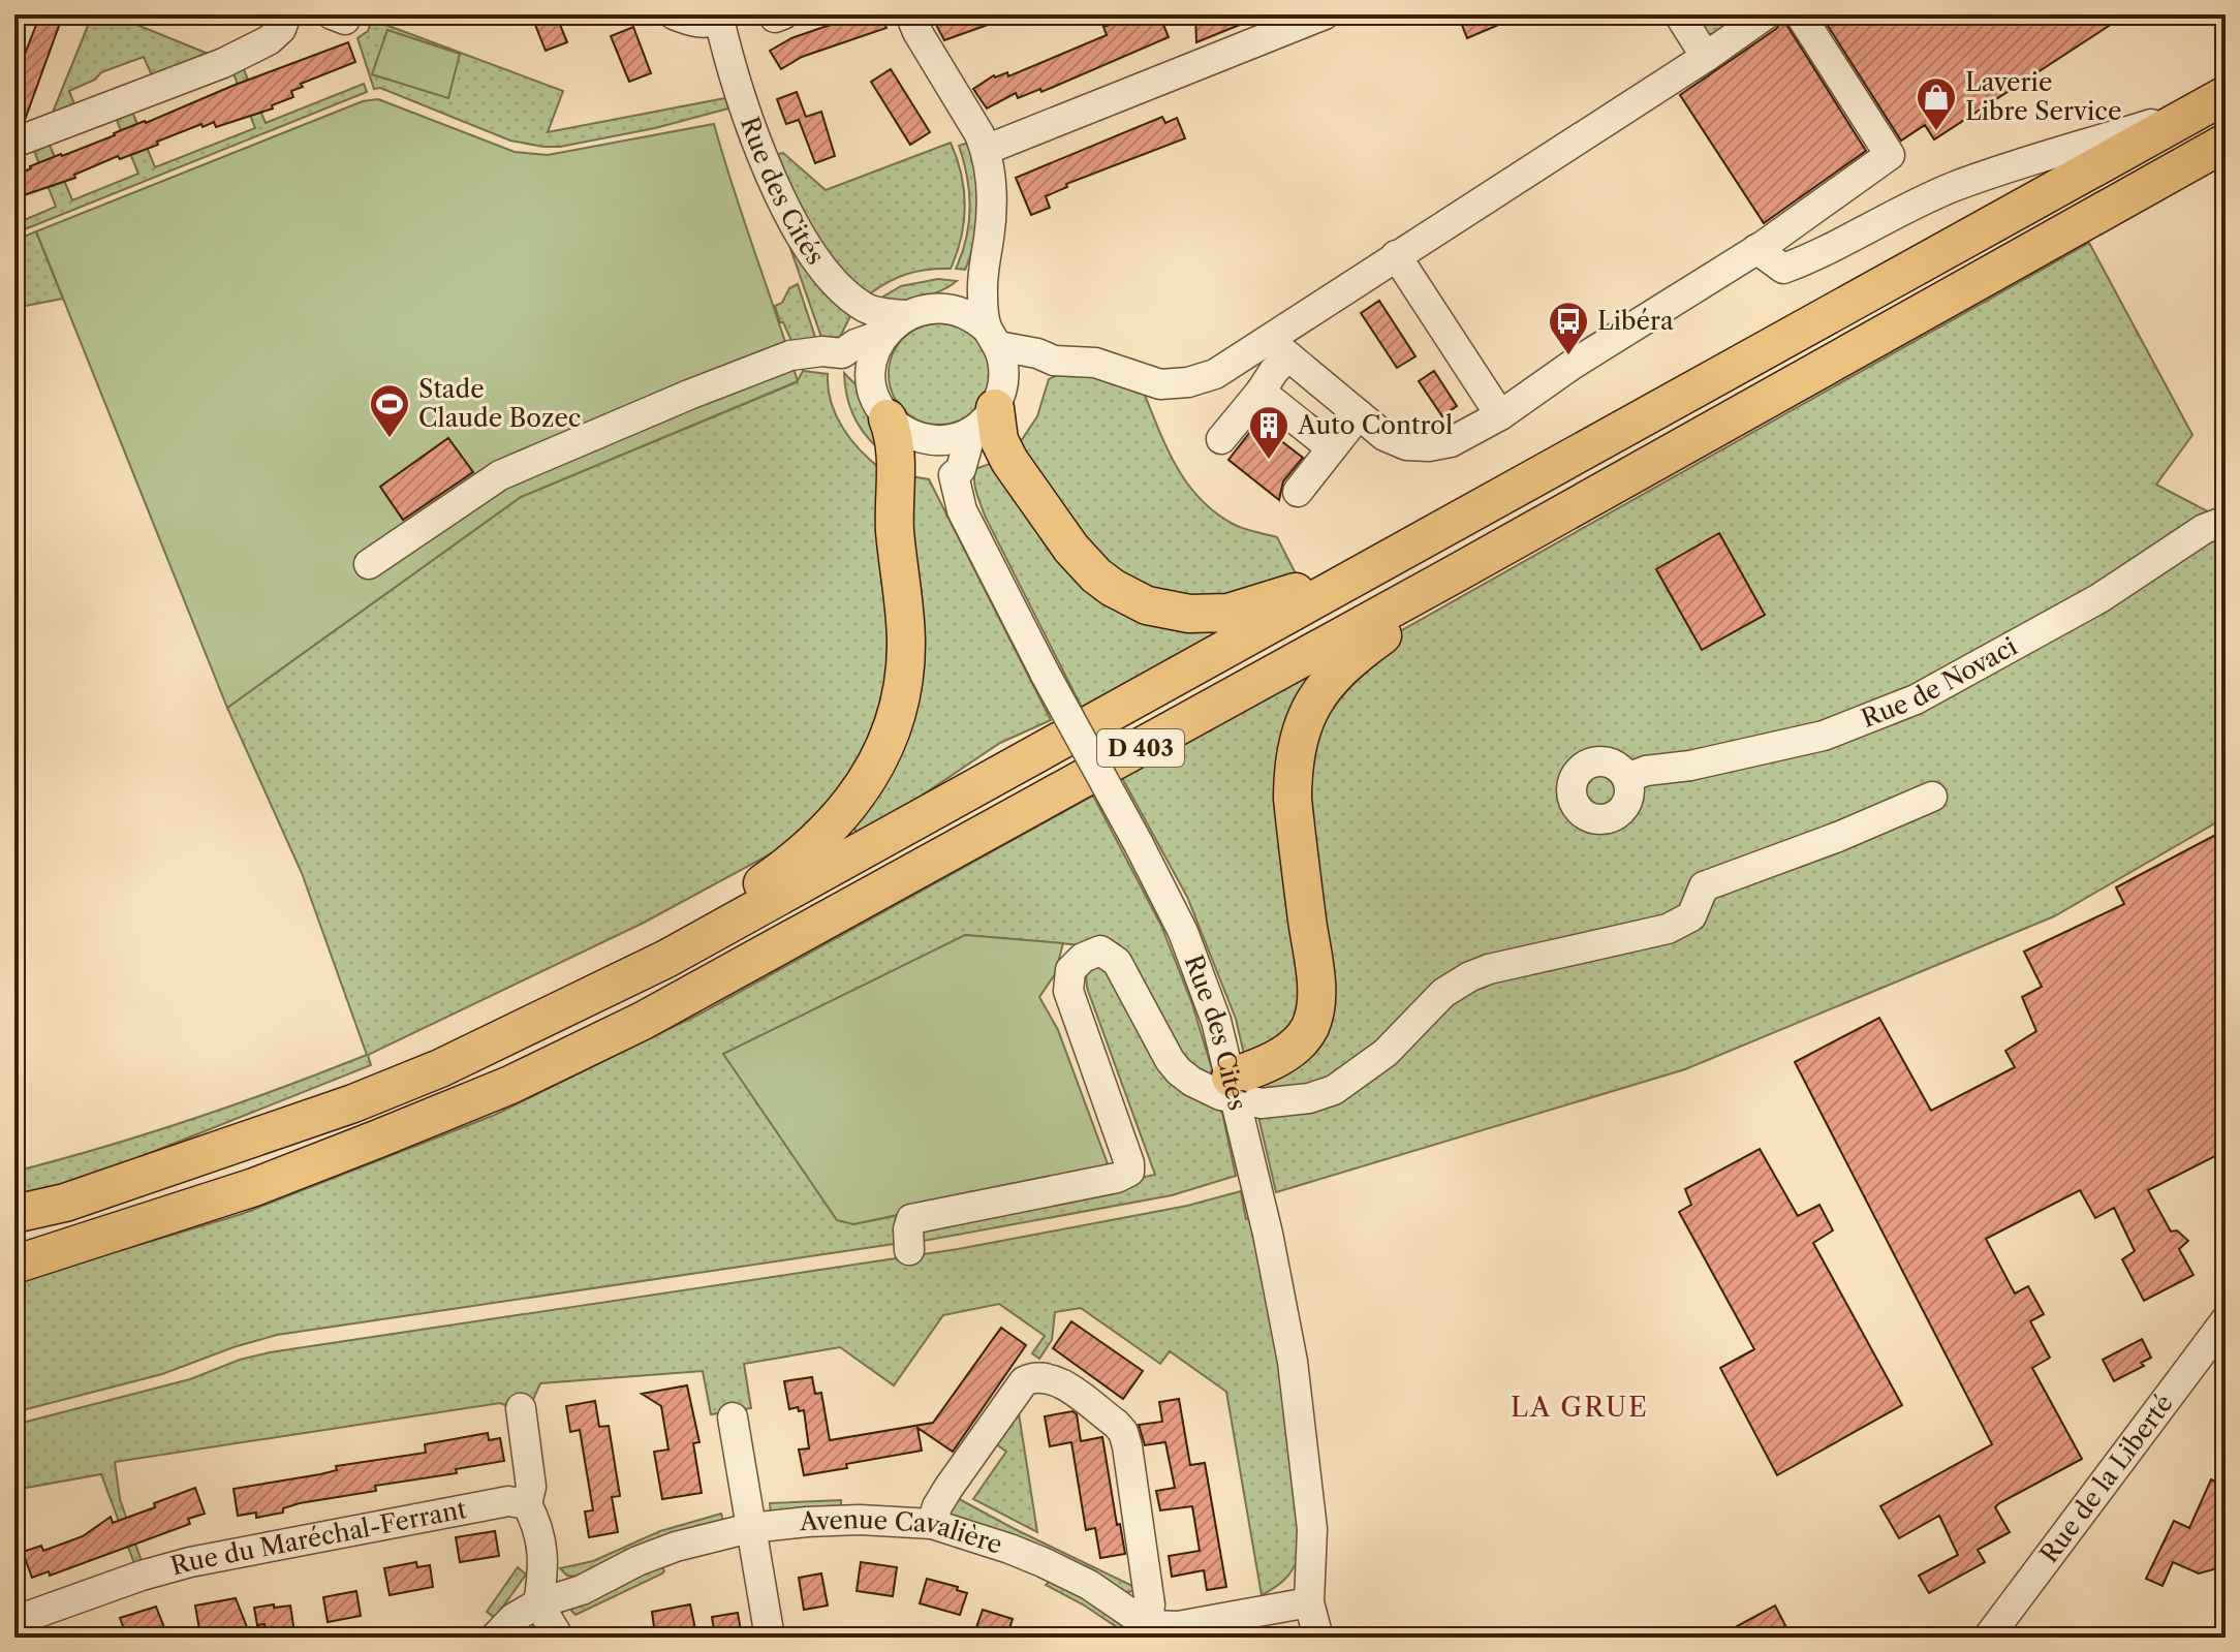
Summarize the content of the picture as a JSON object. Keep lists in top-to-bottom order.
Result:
{
  "streets": {
    "main road": ["D 403"],
    "street": [
      "Rue des Cités",
      "Rue de Novaci",
      "Rue de la Liberté",
      "Avenue Cavalière",
      "Rue du Maréchal-Ferrant"
    ]
  },
  "districts": ["LA GRUE"],
  "places": {
    "shop": ["Laverie Libre Service"],
    "bus stop": ["Libéra"],
    "sports": ["Stade Claude Bozec"],
    "building": ["Auto Control"]
  }
}
